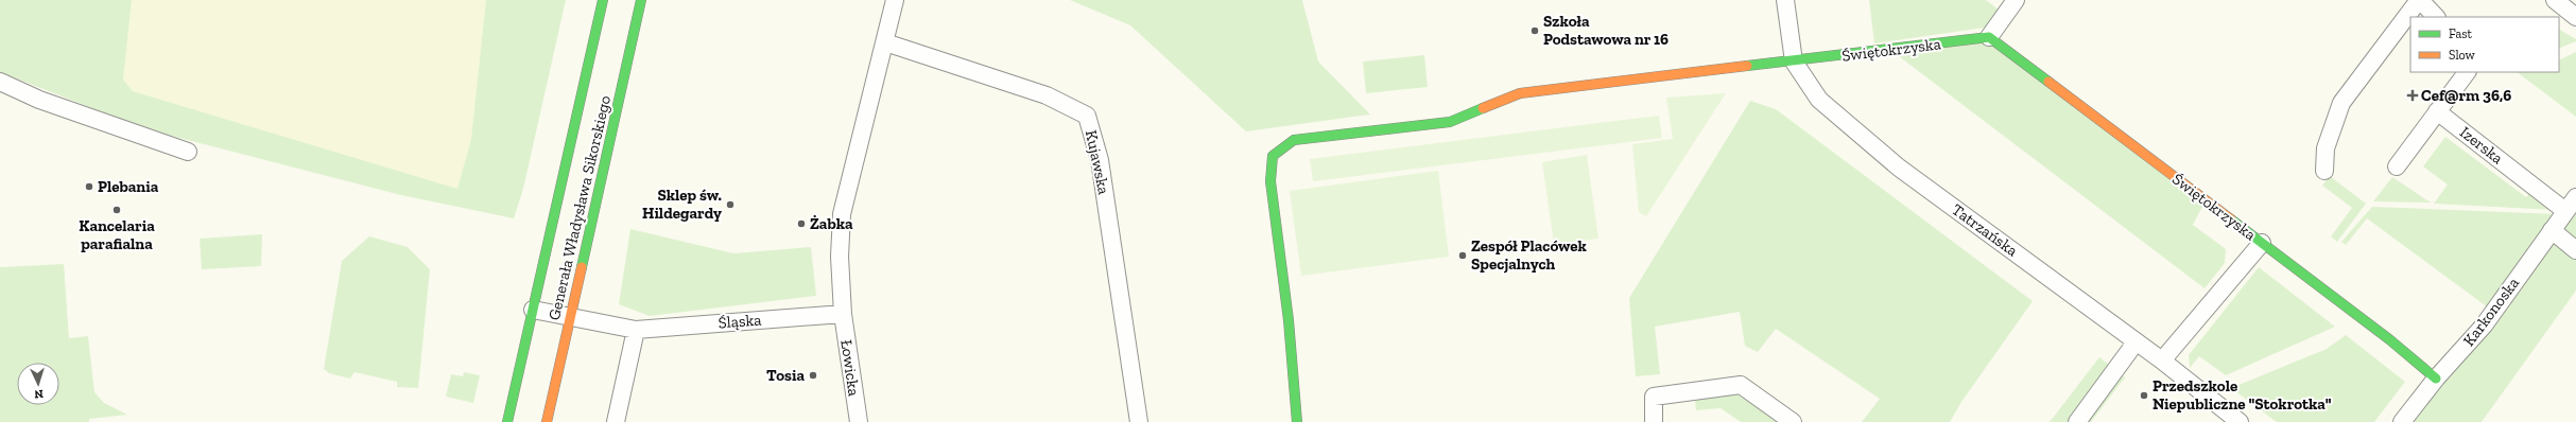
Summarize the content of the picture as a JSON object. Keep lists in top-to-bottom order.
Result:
{
  "streets": {
    "street": [
      "Świętokrzyska",
      "Izerska",
      "Kujawska",
      "Generała Władysława Sikorskiego",
      "Tatrzańska",
      "Karkonoska",
      "Śląska",
      "Łowicka"
    ]
  },
  "crossings": [
    ["Świętokrzyska", "Tatrzańska"],
    ["Świętokrzyska", "Karkonoska"],
    ["Izerska", "Karkonoska"],
    ["Kujawska", "Łowicka"],
    ["Generała Władysława Sikorskiego", "Śląska"],
    ["Śląska", "Łowicka"]
  ],
  "places": {
    "other": [
      "Szkoła Podstawowa nr 16",
      "Plebania",
      "Sklep św. Hildegardy",
      "Kancelaria parafialna",
      "Żabka",
      "Zespół Placówek Specjalnych",
      "Tosia",
      "Przedszkole Niepubliczne \"Stokrotka\""
    ],
    "health": ["Cef@rm 36,6"]
  },
  "legend": ["Fast", "Slow"],
  "north": "bottom"
}
